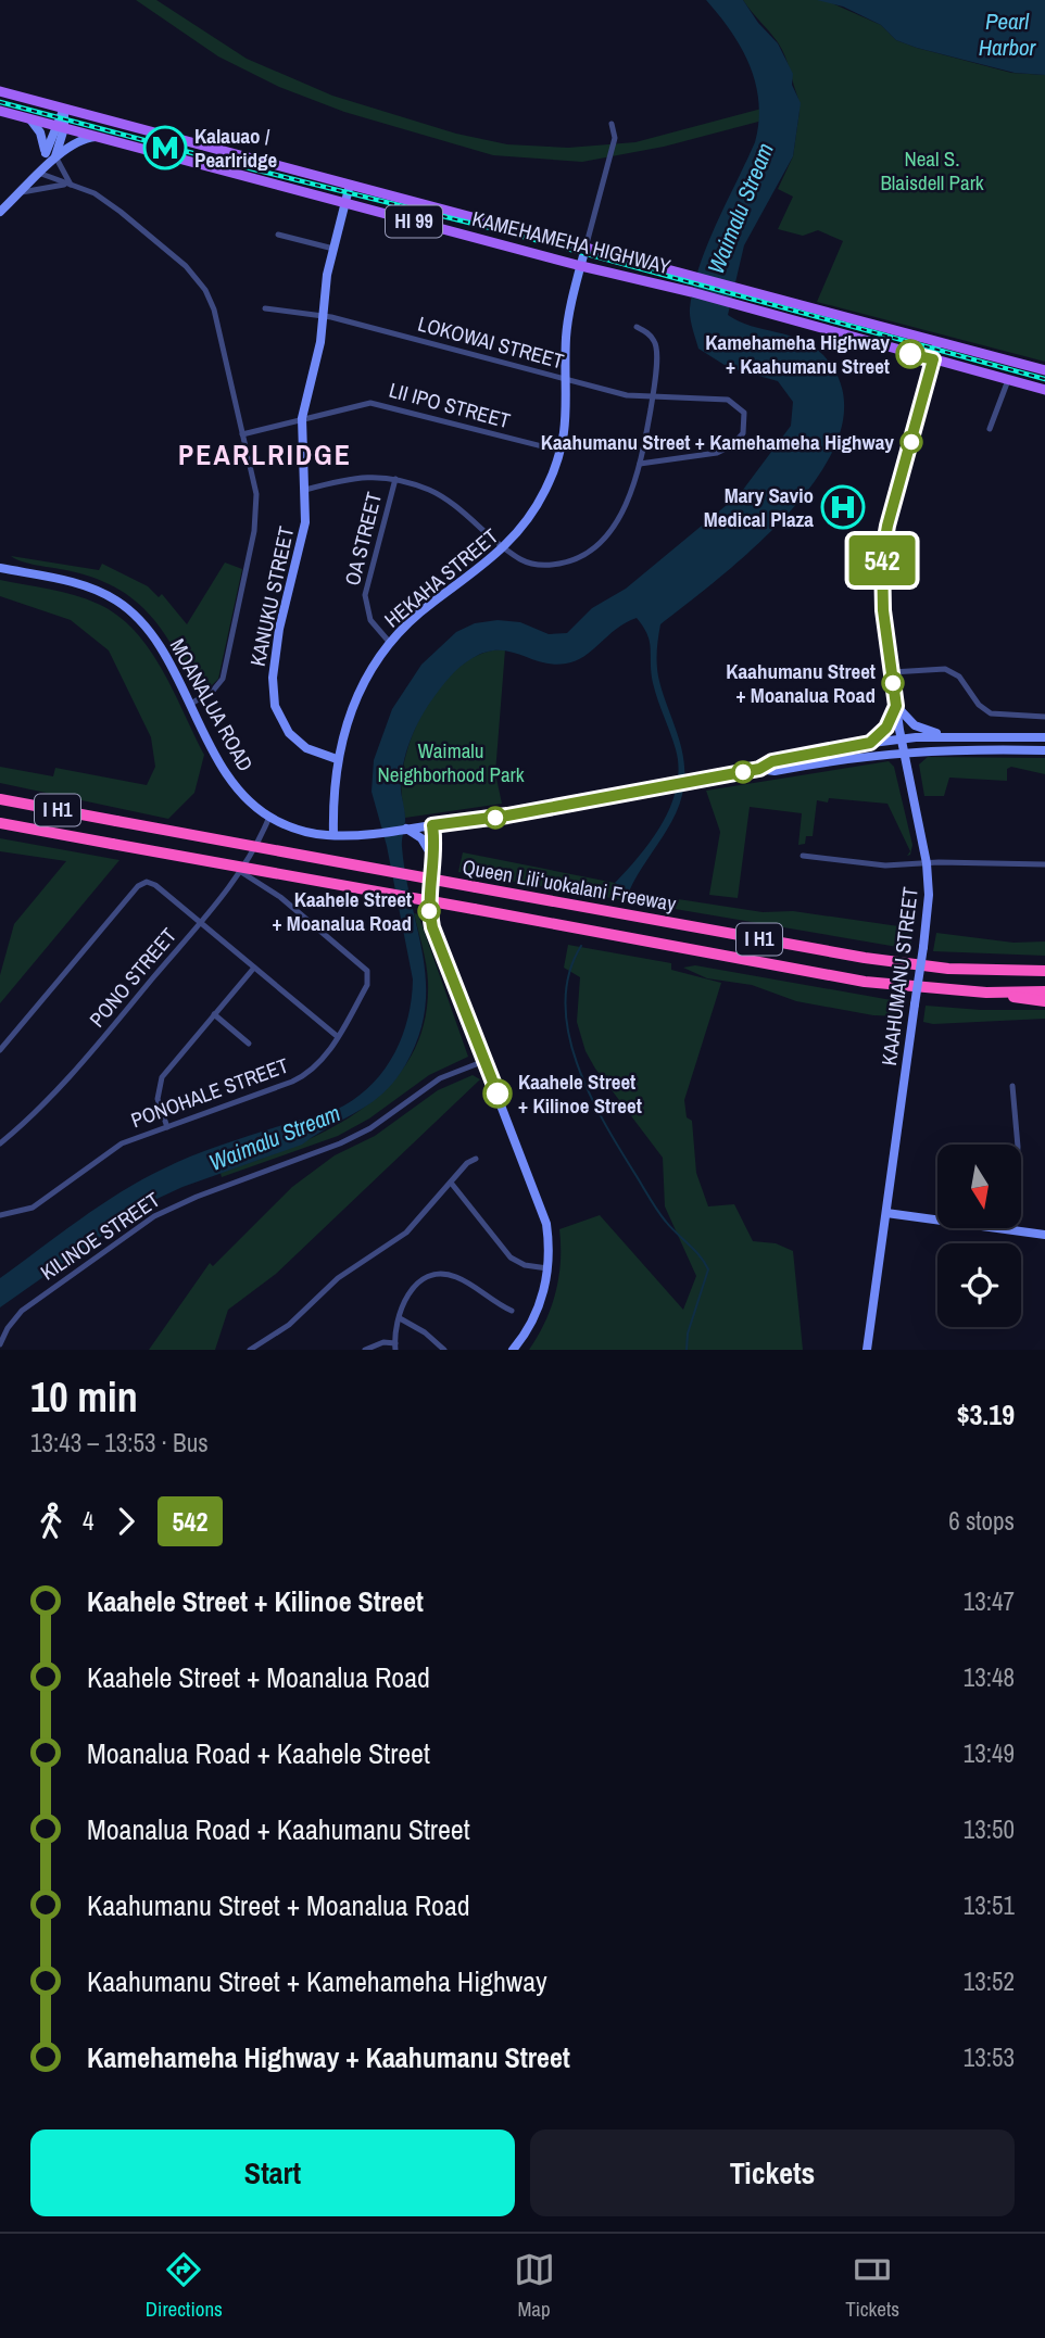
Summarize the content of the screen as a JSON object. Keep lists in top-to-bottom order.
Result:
{
  "streets": {
    "highway": ["I H1", "Queen Liliʻuokalani Freeway"],
    "main road": ["HI 99", "KAMEHAMEHA HIGHWAY"],
    "street": [
      "LOKOWAI STREET",
      "LII IPO STREET",
      "OA STREET",
      "HEKAHA STREET",
      "KANUKU STREET",
      "MOANALUA ROAD",
      "KAAHUMANU STREET",
      "PONO STREET",
      "PONOHALE STREET",
      "KILINOE STREET"
    ]
  },
  "crossings": [
    ["KAMEHAMEHA HIGHWAY", "HEKAHA STREET"],
    ["KAMEHAMEHA HIGHWAY", "KANUKU STREET"],
    ["KAMEHAMEHA HIGHWAY", "KAAHUMANU STREET"],
    ["LOKOWAI STREET", "HEKAHA STREET"],
    ["LOKOWAI STREET", "KANUKU STREET"],
    ["LII IPO STREET", "HEKAHA STREET"],
    ["LII IPO STREET", "KANUKU STREET"],
    ["OA STREET", "HEKAHA STREET"],
    ["HEKAHA STREET", "KANUKU STREET"],
    ["HEKAHA STREET", "MOANALUA ROAD"],
    ["MOANALUA ROAD", "KAAHUMANU STREET"],
    ["MOANALUA ROAD", "PONO STREET"],
    ["PONO STREET", "PONOHALE STREET"]
  ],
  "districts": ["PEARLRIDGE"],
  "water": ["Pearl Harbor", "Waimalu Stream"],
  "parks": ["Neal S. Blaisdell Park", "Waimalu Neighborhood Park"],
  "places": {
    "metro station": ["Kalauao / Pearlridge"],
    "other": [
      "Kamehameha Highway + Kaahumanu Street",
      "Kaahumanu Street + Kamehameha Highway",
      "Kaahumanu Street + Moanalua Road",
      "Kaahele Street + Moanalua Road",
      "Kaahele Street + Kilinoe Street"
    ],
    "hospital": ["Mary Savio Medical Plaza"]
  },
  "lines": ["bus line 542"],
  "north": "bottom",
  "page": {
    "on_map": "542",
    "heading": ["10 min", "13:43 – 13:53 · Bus", "$3.19"],
    "legs": ["4", "542", "6 stops"],
    "list": [
      {
        "name": "Kaahele Street + Kilinoe Street",
        "value": "13:47"
      },
      {
        "name": "Kaahele Street + Moanalua Road",
        "value": "13:48"
      },
      {
        "name": "Moanalua Road + Kaahele Street",
        "value": "13:49"
      },
      {
        "name": "Moanalua Road + Kaahumanu Street",
        "value": "13:50"
      },
      {
        "name": "Kaahumanu Street + Moanalua Road",
        "value": "13:51"
      },
      {
        "name": "Kaahumanu Street + Kamehameha Highway",
        "value": "13:52"
      },
      {
        "name": "Kamehameha Highway + Kaahumanu Street",
        "value": "13:53"
      }
    ],
    "buttons": ["Start", "Tickets"],
    "tabs": ["Directions", "Map", "Tickets"]
  }
}
